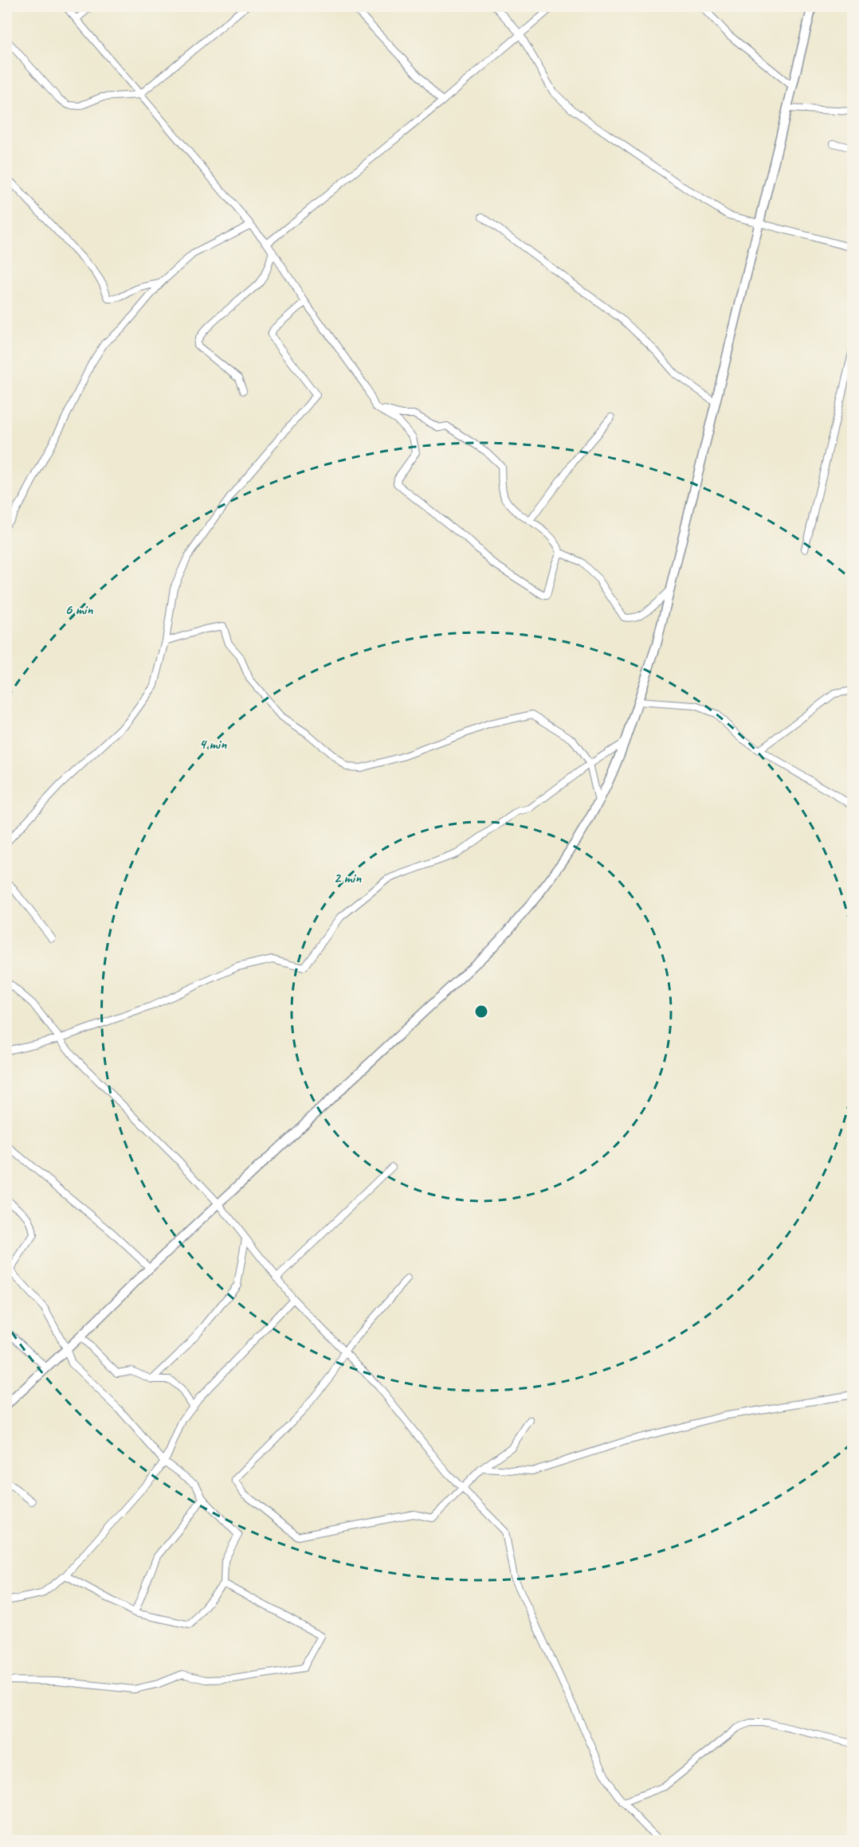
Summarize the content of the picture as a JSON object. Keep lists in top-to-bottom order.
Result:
{
  "rings": ["6 min", "4 min", "2 min"]
}
